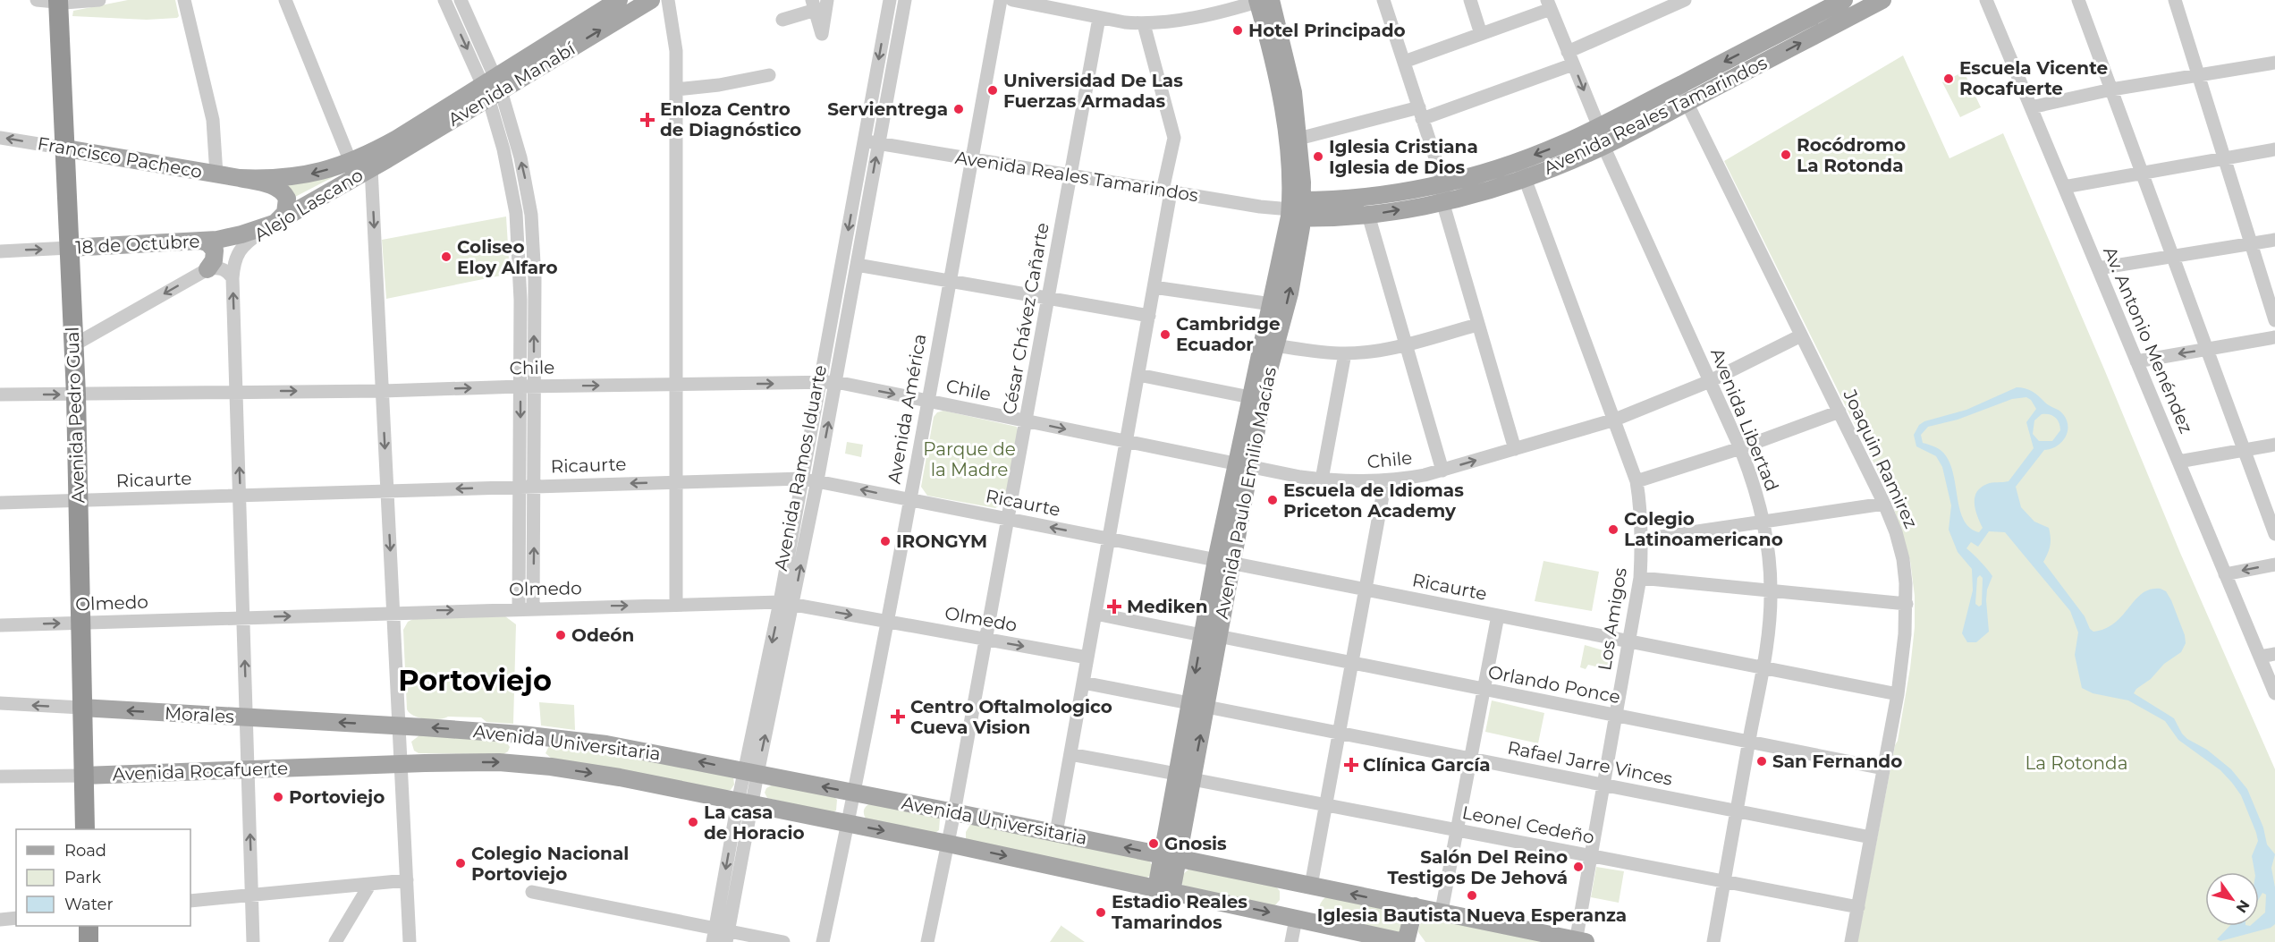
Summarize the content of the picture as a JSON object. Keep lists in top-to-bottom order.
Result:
{
  "streets": {
    "highway": ["Avenida Pedro Gual"],
    "main road": [
      "Avenida Manabí",
      "Avenida Reales Tamarindos",
      "Francisco Pacheco",
      "Alejo Lascano",
      "18 de Octubre",
      "Avenida Paulo Emilio Macías",
      "Morales",
      "Avenida Universitaria",
      "Avenida Rocafuerte"
    ],
    "street": [
      "César Chávez Cañarte",
      "Av. Antonio Menéndez",
      "Chile",
      "Avenida América",
      "Avenida Libertad",
      "Joaquin Ramirez",
      "Ricaurte",
      "Avenida Ramos Iduarte",
      "Olmedo",
      "Los Amigos",
      "Orlando Ponce",
      "Rafael Jarre Vinces",
      "Leonel Cedeño"
    ]
  },
  "crossings": [
    ["Avenida Manabí", "Alejo Lascano"],
    ["Avenida Reales Tamarindos", "César Chávez Cañarte"],
    ["Avenida Reales Tamarindos", "Avenida América"],
    ["Avenida Reales Tamarindos", "Avenida Libertad"],
    ["Avenida Reales Tamarindos", "Joaquin Ramirez"],
    ["Avenida Reales Tamarindos", "Avenida Ramos Iduarte"],
    ["Avenida Reales Tamarindos", "Avenida Paulo Emilio Macías"],
    ["Avenida Reales Tamarindos", "Los Amigos"],
    ["Francisco Pacheco", "Avenida Pedro Gual"],
    ["Alejo Lascano", "18 de Octubre"],
    ["Alejo Lascano", "Chile"],
    ["Alejo Lascano", "Avenida Pedro Gual"],
    ["Alejo Lascano", "Ricaurte"],
    ["Alejo Lascano", "Olmedo"],
    ["Alejo Lascano", "Morales"],
    ["Alejo Lascano", "Avenida Rocafuerte"],
    ["18 de Octubre", "Avenida Pedro Gual"],
    ["César Chávez Cañarte", "Chile"],
    ["César Chávez Cañarte", "Ricaurte"],
    ["César Chávez Cañarte", "Olmedo"],
    ["César Chávez Cañarte", "Avenida Universitaria"],
    ["Chile", "Avenida América"],
    ["Chile", "Avenida Pedro Gual"],
    ["Chile", "Avenida Libertad"],
    ["Chile", "Joaquin Ramirez"],
    ["Chile", "Avenida Ramos Iduarte"],
    ["Chile", "Avenida Paulo Emilio Macías"],
    ["Chile", "Los Amigos"],
    ["Avenida América", "Ricaurte"],
    ["Avenida América", "Olmedo"],
    ["Avenida América", "Avenida Universitaria"],
    ["Avenida Pedro Gual", "Ricaurte"],
    ["Avenida Pedro Gual", "Olmedo"],
    ["Avenida Pedro Gual", "Morales"],
    ["Avenida Pedro Gual", "Avenida Rocafuerte"],
    ["Avenida Libertad", "Ricaurte"],
    ["Avenida Libertad", "Orlando Ponce"],
    ["Avenida Libertad", "Rafael Jarre Vinces"],
    ["Avenida Libertad", "Leonel Cedeño"],
    ["Joaquin Ramirez", "Ricaurte"],
    ["Joaquin Ramirez", "Orlando Ponce"],
    ["Joaquin Ramirez", "Rafael Jarre Vinces"],
    ["Joaquin Ramirez", "Leonel Cedeño"],
    ["Ricaurte", "Avenida Ramos Iduarte"],
    ["Ricaurte", "Avenida Paulo Emilio Macías"],
    ["Ricaurte", "Los Amigos"],
    ["Avenida Ramos Iduarte", "Olmedo"],
    ["Avenida Ramos Iduarte", "Avenida Universitaria"],
    ["Avenida Paulo Emilio Macías", "Orlando Ponce"],
    ["Avenida Paulo Emilio Macías", "Avenida Universitaria"],
    ["Avenida Paulo Emilio Macías", "Rafael Jarre Vinces"],
    ["Avenida Paulo Emilio Macías", "Leonel Cedeño"],
    ["Los Amigos", "Orlando Ponce"],
    ["Los Amigos", "Avenida Universitaria"],
    ["Los Amigos", "Rafael Jarre Vinces"],
    ["Los Amigos", "Leonel Cedeño"],
    ["Morales", "Avenida Universitaria"],
    ["Avenida Universitaria", "Avenida Rocafuerte"]
  ],
  "one_way": ["Chile", "Olmedo", "Morales"],
  "districts": ["Portoviejo"],
  "parks": ["Parque de la Madre", "La Rotonda"],
  "places": {
    "other": [
      "Hotel Principado",
      "Escuela Vicente Rocafuerte",
      "Universidad De Las Fuerzas Armadas",
      "Servientrega",
      "Rocódromo La Rotonda",
      "Iglesia Cristiana Iglesia de Dios",
      "Coliseo Eloy Alfaro",
      "Cambridge Ecuador",
      "Escuela de Idiomas Priceton Academy",
      "Colegio Latinoamericano",
      "IRONGYM",
      "Odeón",
      "San Fernando",
      "Portoviejo",
      "La casa de Horacio",
      "Gnosis",
      "Colegio Nacional Portoviejo",
      "Salón Del Reino Testigos De Jehová",
      "Iglesia Bautista Nueva Esperanza",
      "Estadio Reales Tamarindos"
    ],
    "health": [
      "Enloza Centro de Diagnóstico",
      "Mediken",
      "Centro Oftalmologico Cueva Vision",
      "Clínica García"
    ]
  },
  "legend": ["Road", "Park", "Water"],
  "north": "bottom right"
}
